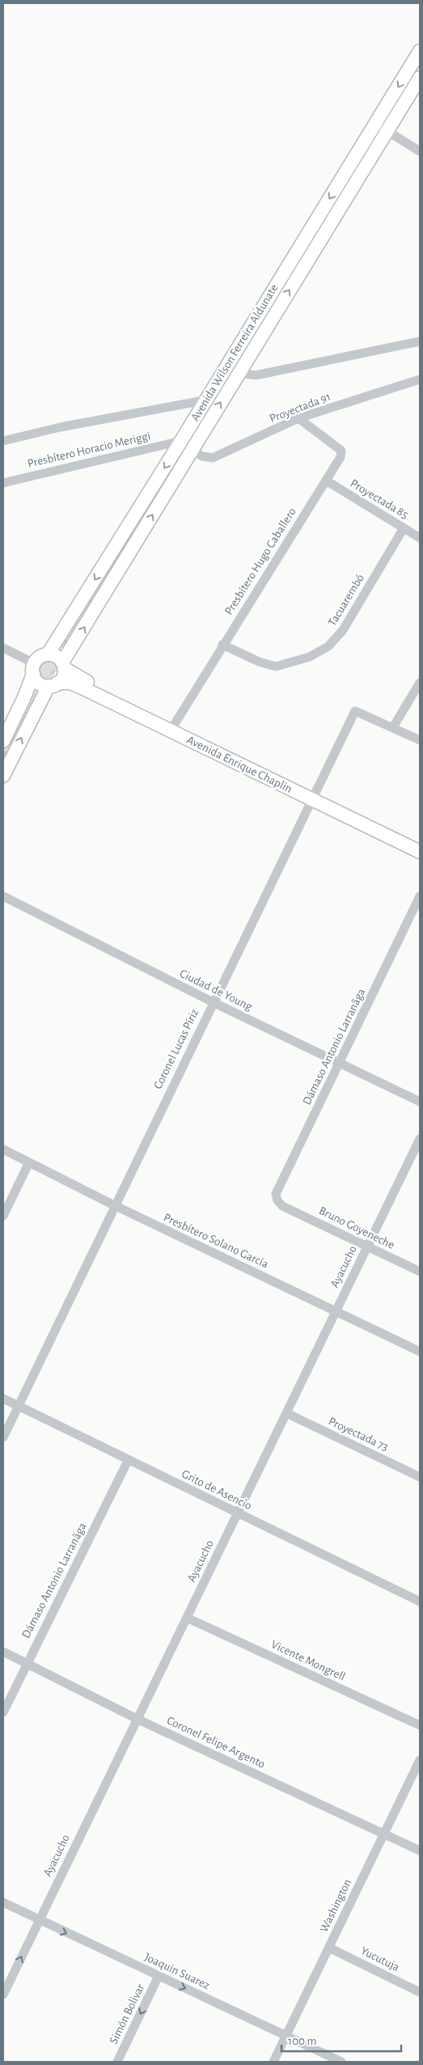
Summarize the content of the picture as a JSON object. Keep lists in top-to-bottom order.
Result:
{
  "streets": {
    "street": [
      "Avenida Wilson Ferreira Aldunate",
      "Proyectada 91",
      "Presbítero Horacio Meriggi",
      "Proyectada 85",
      "Presbítero Hugo Caballero",
      "Tacuarembó",
      "Avenida Enrique Chaplin",
      "Ciudad de Young",
      "Dámaso Antonio Larranãga",
      "Coronel Lucas Píriz",
      "Bruno Goyeneche",
      "Presbítero Solano García",
      "Ayacucho",
      "Proyectada 73",
      "Grito de Asencio",
      "Vicente Mongrell",
      "Coronel Felipe Argento",
      "Washington",
      "Yucutuja",
      "Joaquin Suarez",
      "Simón Bolivar"
    ]
  },
  "crossings": [
    ["Avenida Wilson Ferreira Aldunate", "Proyectada 91"],
    ["Avenida Wilson Ferreira Aldunate", "Presbítero Horacio Meriggi"],
    ["Avenida Wilson Ferreira Aldunate", "Avenida Enrique Chaplin"],
    ["Proyectada 91", "Presbítero Hugo Caballero"],
    ["Proyectada 85", "Presbítero Hugo Caballero"],
    ["Proyectada 85", "Tacuarembó"],
    ["Presbítero Hugo Caballero", "Tacuarembó"],
    ["Presbítero Hugo Caballero", "Avenida Enrique Chaplin"],
    ["Avenida Enrique Chaplin", "Coronel Lucas Píriz"],
    ["Ciudad de Young", "Dámaso Antonio Larranãga"],
    ["Ciudad de Young", "Coronel Lucas Píriz"],
    ["Dámaso Antonio Larranãga", "Bruno Goyeneche"],
    ["Dámaso Antonio Larranãga", "Grito de Asencio"],
    ["Dámaso Antonio Larranãga", "Coronel Felipe Argento"],
    ["Coronel Lucas Píriz", "Presbítero Solano García"],
    ["Coronel Lucas Píriz", "Grito de Asencio"],
    ["Bruno Goyeneche", "Ayacucho"],
    ["Presbítero Solano García", "Ayacucho"],
    ["Ayacucho", "Proyectada 73"],
    ["Ayacucho", "Grito de Asencio"],
    ["Ayacucho", "Vicente Mongrell"],
    ["Ayacucho", "Coronel Felipe Argento"],
    ["Ayacucho", "Joaquin Suarez"],
    ["Coronel Felipe Argento", "Washington"],
    ["Washington", "Yucutuja"],
    ["Washington", "Joaquin Suarez"],
    ["Joaquin Suarez", "Simón Bolivar"]
  ],
  "one_way": ["Joaquin Suarez", "Simón Bolivar"],
  "scale_bar": "100 m"
}
